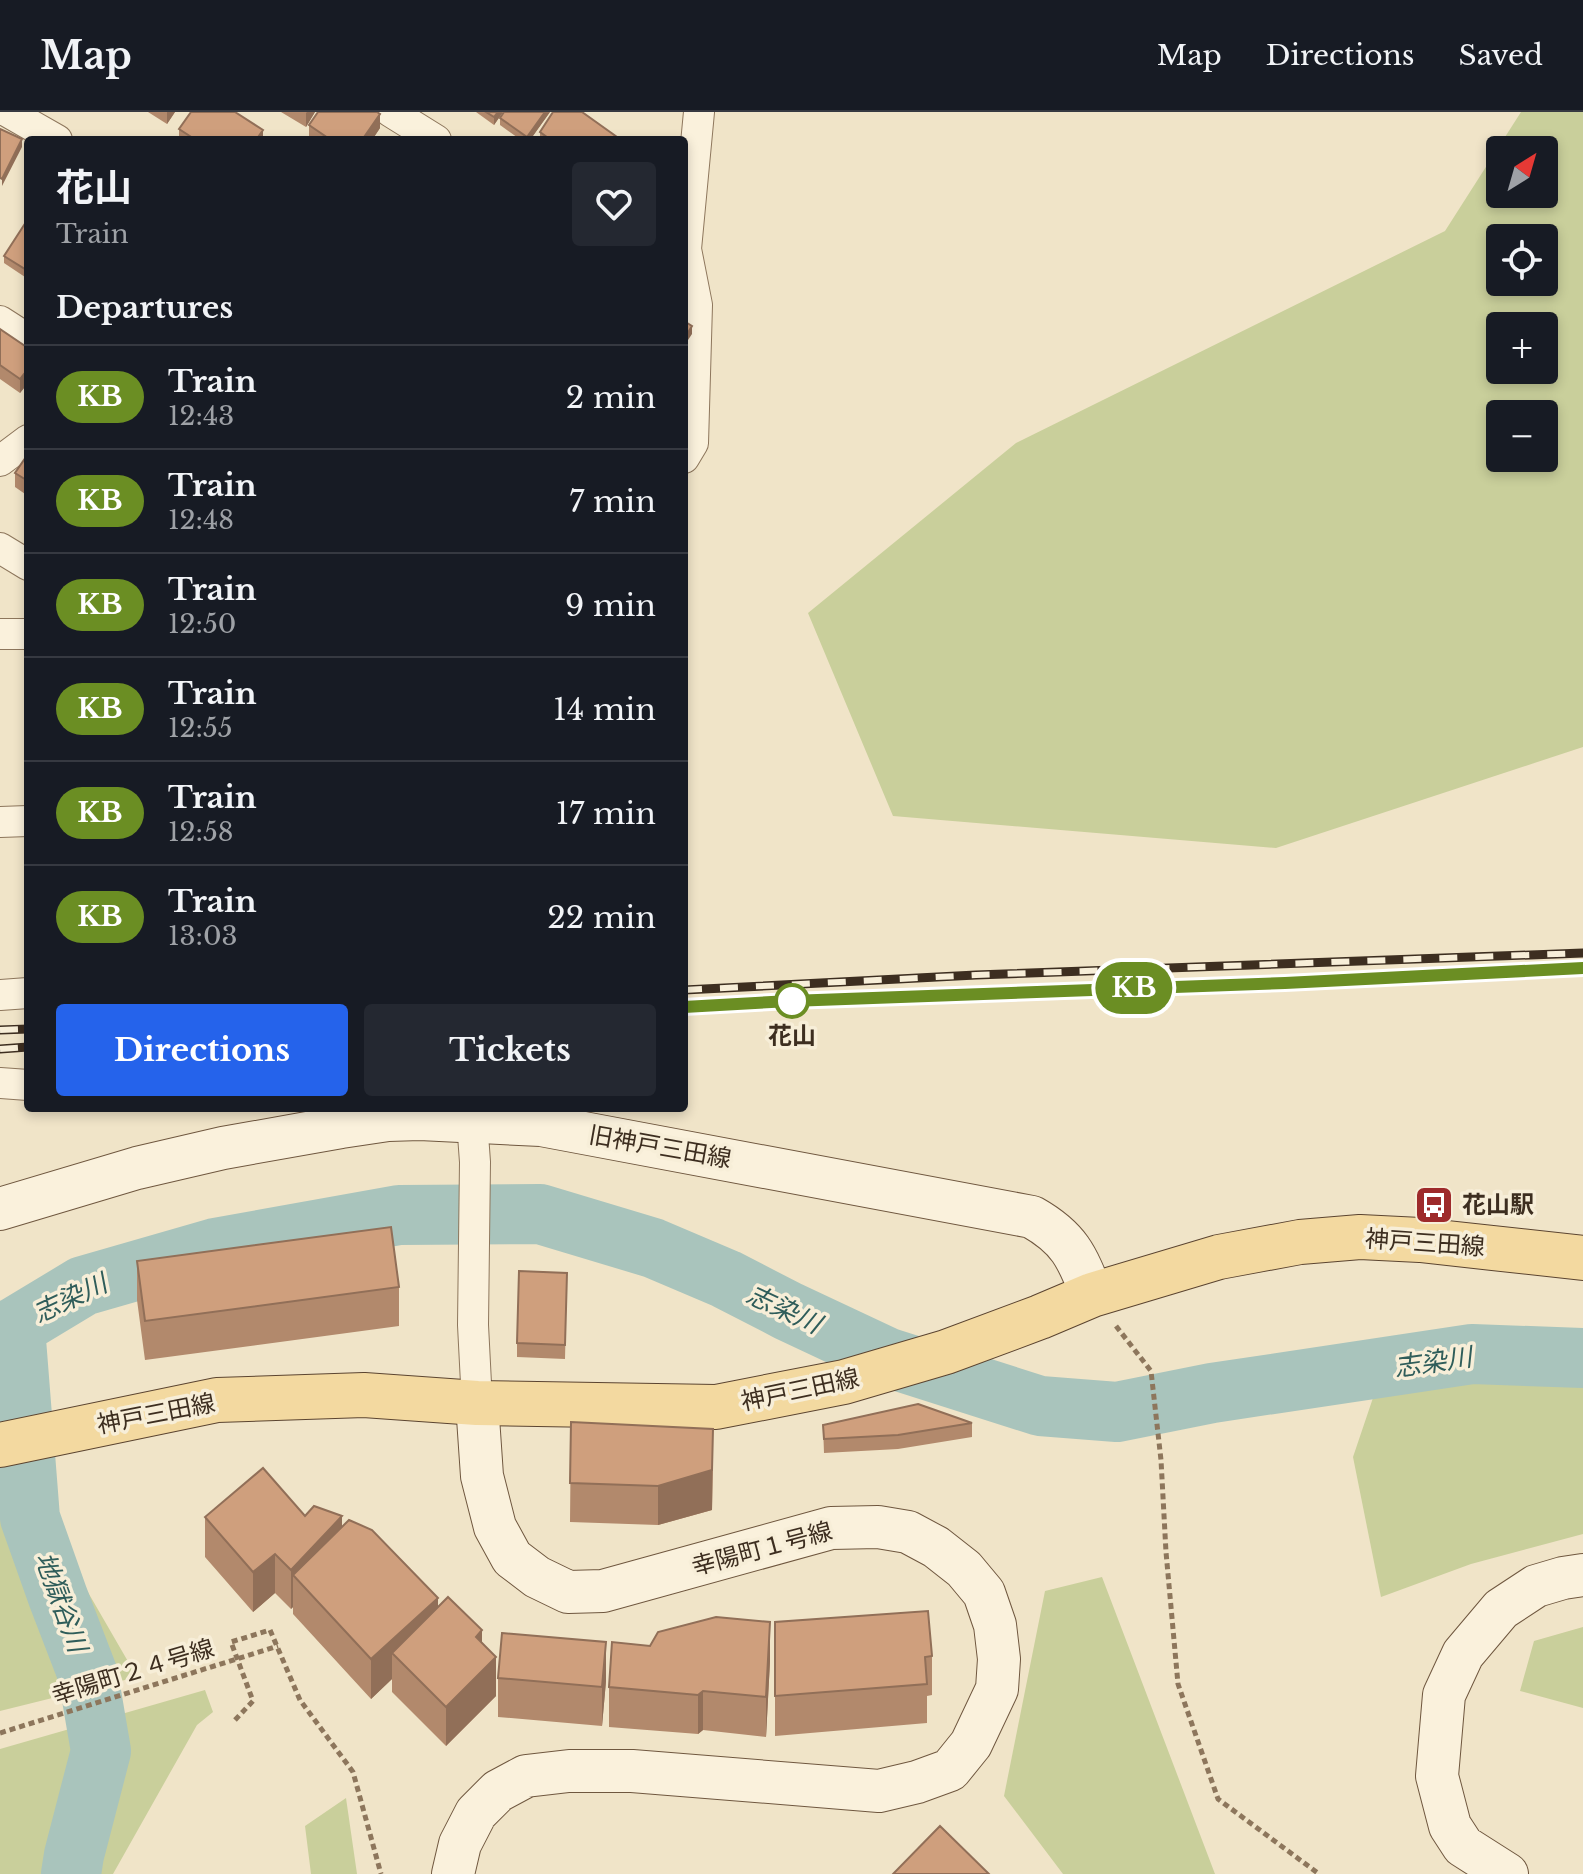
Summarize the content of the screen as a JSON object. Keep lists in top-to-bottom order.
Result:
{
  "streets": {
    "main road": ["神戸三田線"],
    "street": ["旧神戸三田線", "幸陽町１号線"],
    "path": ["幸陽町２４号線"]
  },
  "crossings": [
    ["旧神戸三田線", "神戸三田線"],
    ["旧神戸三田線", "幸陽町１号線"],
    ["神戸三田線", "幸陽町１号線"]
  ],
  "water": ["志染川", "地獄谷川"],
  "places": {
    "other": ["花山"],
    "bus stop": ["花山駅"]
  },
  "north": "top right",
  "page": {
    "header": "Map",
    "nav": ["Map", "Directions", "Saved"],
    "on_map": "KB",
    "map_buttons": ["+", "−"],
    "heading": [
      ["花山", "Train"],
      "Departures"
    ],
    "list": [
      {
        "mark": "KB",
        "name": "Train",
        "note": "12:43",
        "value": "2 min"
      },
      {
        "mark": "KB",
        "name": "Train",
        "note": "12:48",
        "value": "7 min"
      },
      {
        "mark": "KB",
        "name": "Train",
        "note": "12:50",
        "value": "9 min"
      },
      {
        "mark": "KB",
        "name": "Train",
        "note": "12:55",
        "value": "14 min"
      },
      {
        "mark": "KB",
        "name": "Train",
        "note": "12:58",
        "value": "17 min"
      },
      {
        "mark": "KB",
        "name": "Train",
        "note": "13:03",
        "value": "22 min"
      }
    ],
    "buttons": ["Directions", "Tickets"]
  }
}
